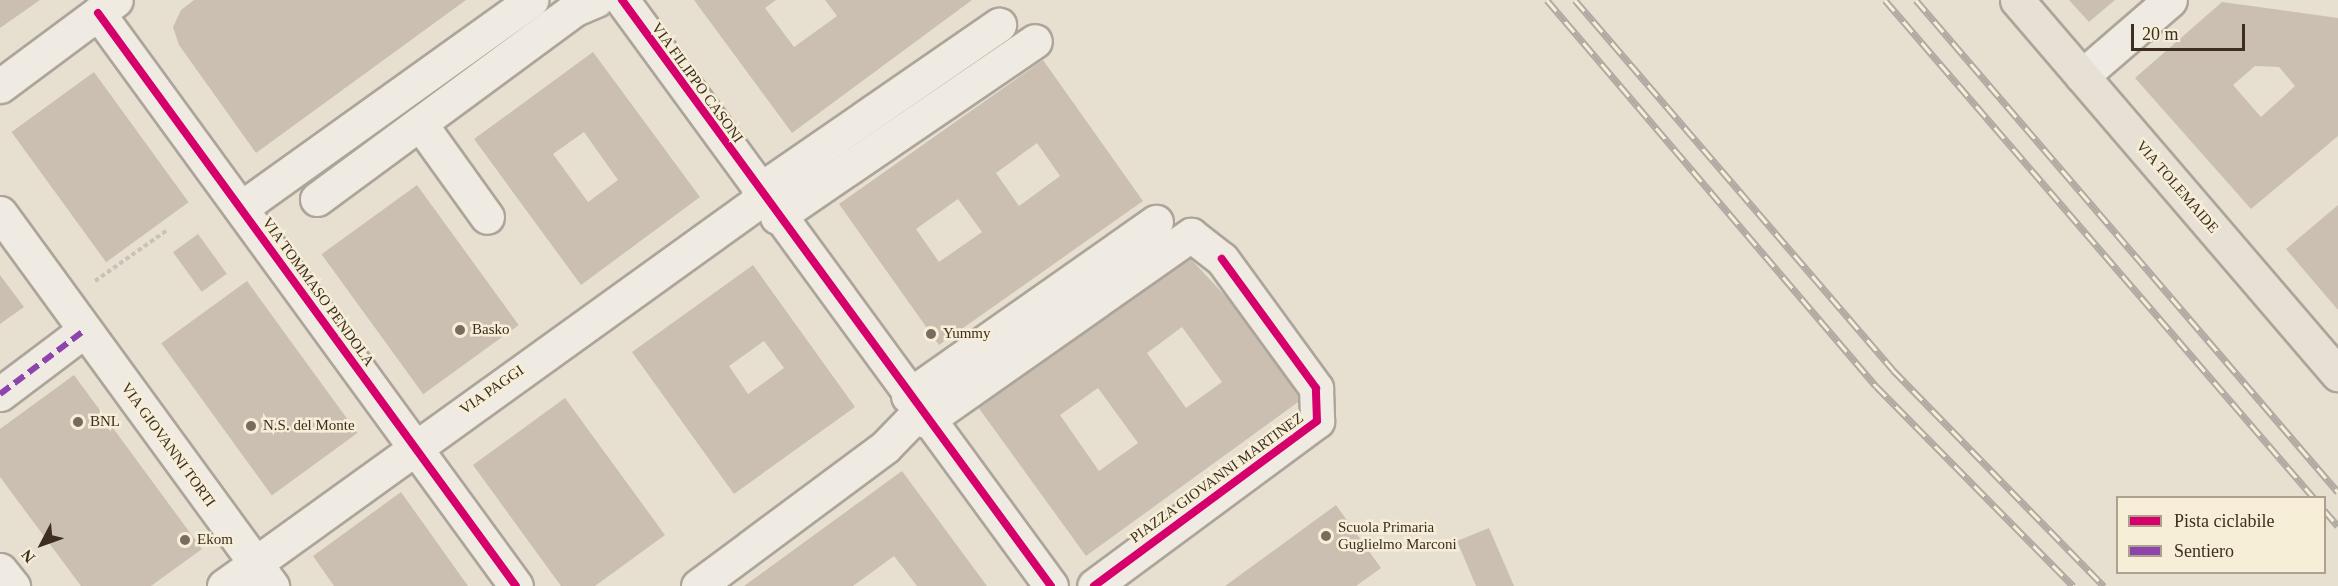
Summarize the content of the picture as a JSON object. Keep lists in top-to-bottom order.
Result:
{
  "streets": {
    "main road": ["VIA TOLEMAIDE"],
    "street": [
      "VIA FILIPPO CASONI",
      "VIA TOMMASO PENDOLA",
      "VIA PAGGI",
      "VIA GIOVANNI TORTI",
      "PIAZZA GIOVANNI MARTINEZ"
    ]
  },
  "crossings": [
    ["VIA FILIPPO CASONI", "VIA PAGGI"],
    ["VIA FILIPPO CASONI", "PIAZZA GIOVANNI MARTINEZ"],
    ["VIA TOMMASO PENDOLA", "VIA PAGGI"],
    ["VIA PAGGI", "VIA GIOVANNI TORTI"]
  ],
  "places": [
    "Basko",
    "Yummy",
    "BNL",
    "N.S. del Monte",
    "Scuola Primaria Guglielmo Marconi",
    "Ekom"
  ],
  "legend": ["Pista ciclabile", "Sentiero"],
  "scale_bar": "20 m",
  "north": "bottom left"
}
